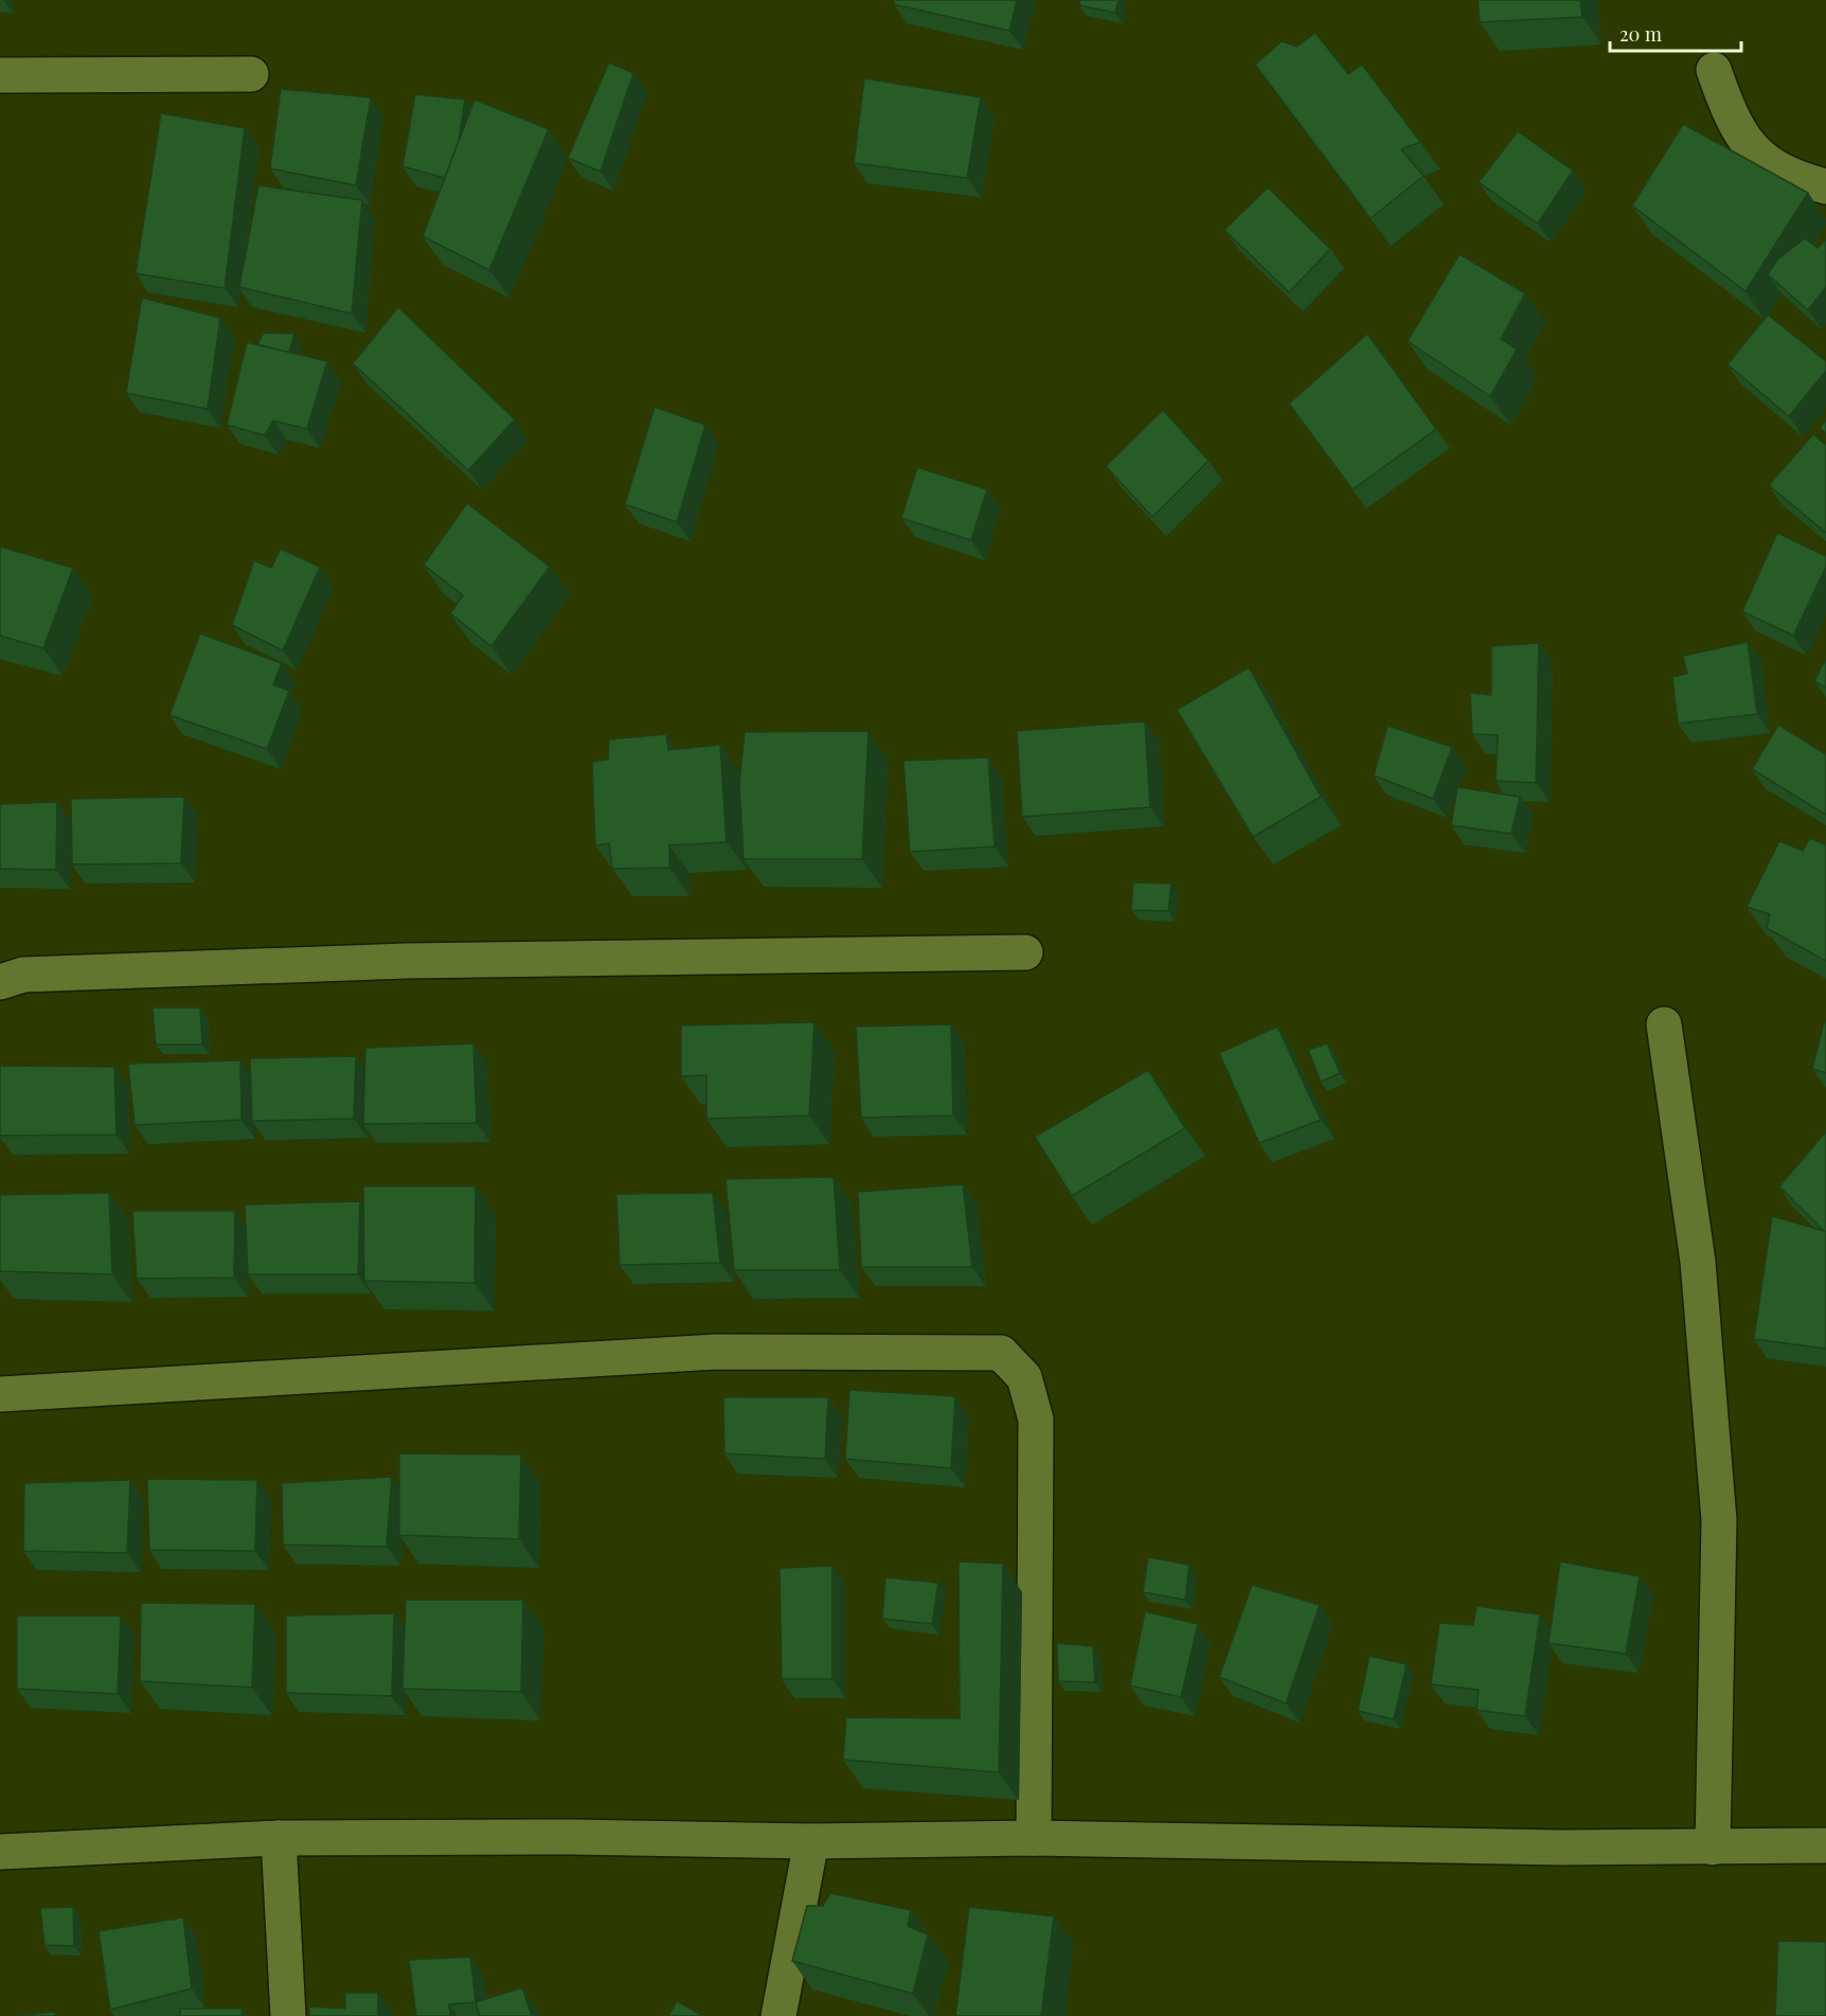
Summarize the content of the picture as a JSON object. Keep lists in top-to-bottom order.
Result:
{
  "scale_bar": "20 m"
}
